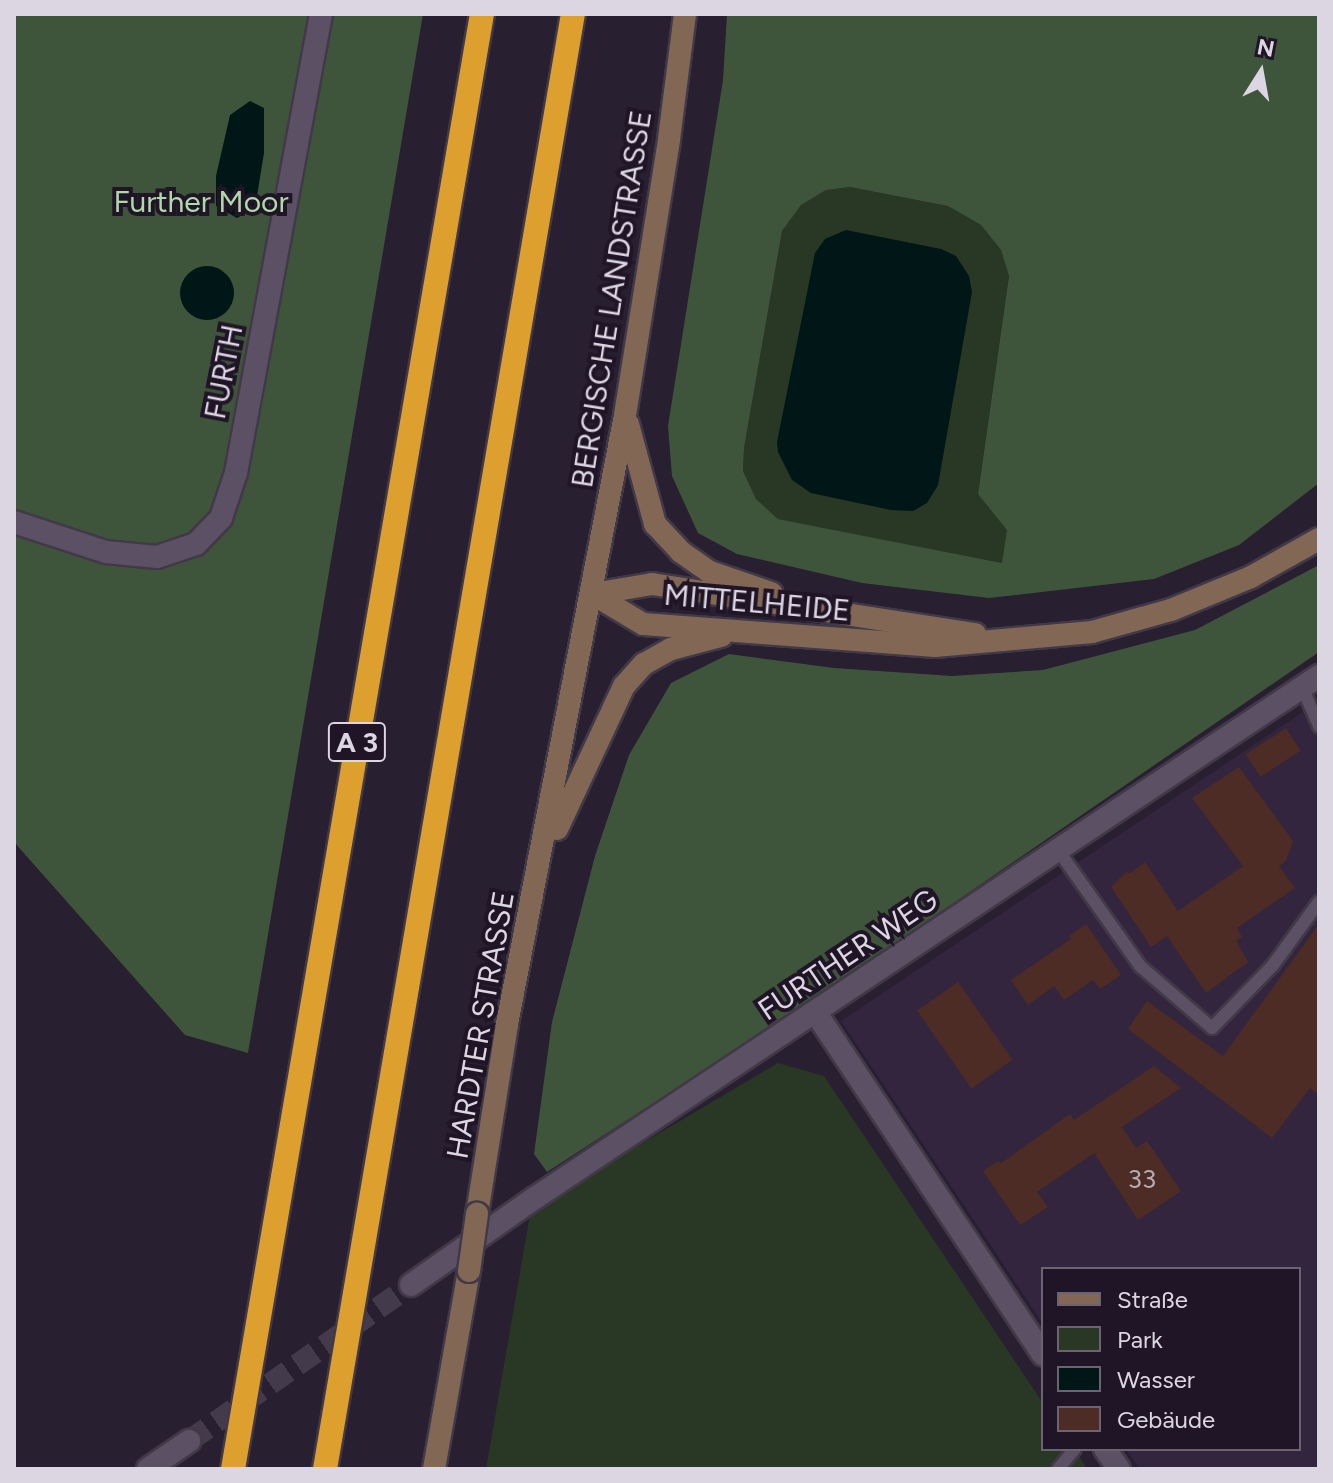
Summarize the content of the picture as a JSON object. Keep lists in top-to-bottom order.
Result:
{
  "streets": {
    "highway": ["A 3"],
    "main road": ["BERGISCHE LANDSTRASSE", "MITTELHEIDE", "HARDTER STRASSE"],
    "street": ["FURTH", "FURTHER WEG"]
  },
  "crossings": [
    ["BERGISCHE LANDSTRASSE", "MITTELHEIDE"],
    ["BERGISCHE LANDSTRASSE", "HARDTER STRASSE"],
    ["MITTELHEIDE", "HARDTER STRASSE"]
  ],
  "parks": ["Further Moor"],
  "house_numbers": ["33"],
  "legend": [
    "Straße",
    "Park",
    "Wasser",
    "Gebäude"
  ],
  "north": "top"
}
